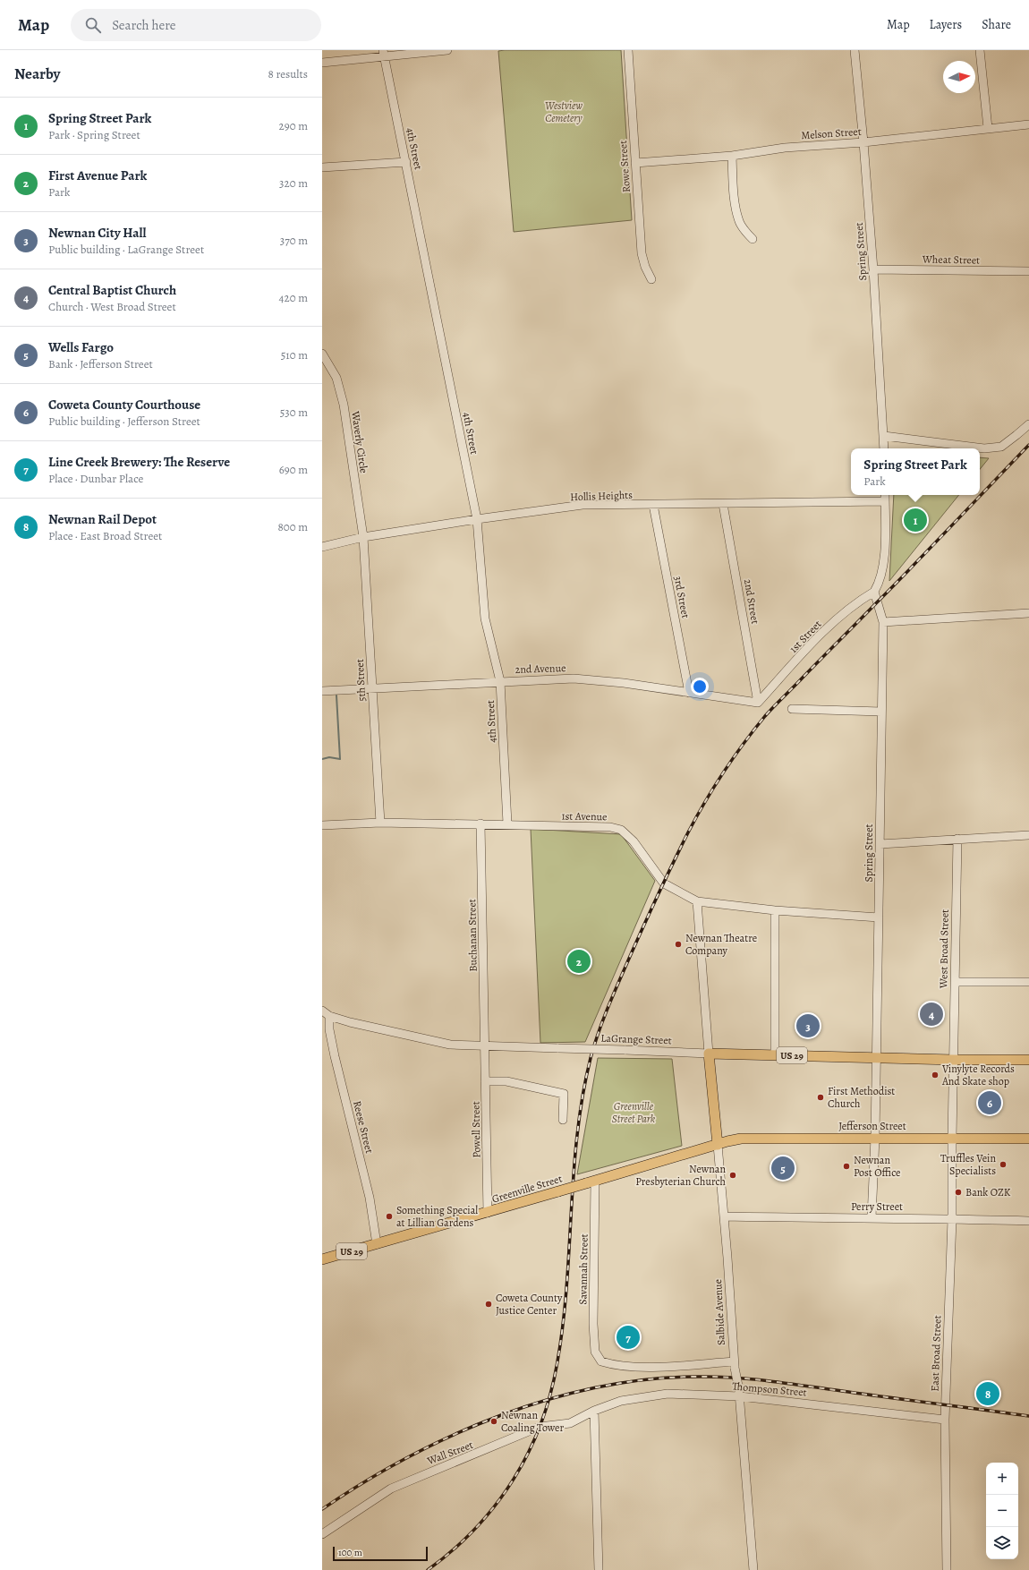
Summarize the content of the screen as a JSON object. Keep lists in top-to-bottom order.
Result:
{
  "streets": {
    "main road": [
      "LaGrange Street",
      "US 29",
      "Jefferson Street",
      "Greenville Street",
      "Salbide Avenue"
    ],
    "street": [
      "Melson Street",
      "4th Street",
      "Rowe Street",
      "Spring Street",
      "Wheat Street",
      "Waverly Circle",
      "Hollis Heights",
      "3rd Street",
      "2nd Street",
      "1st Street",
      "2nd Avenue",
      "5th Street",
      "1st Avenue",
      "Buchanan Street",
      "West Broad Street",
      "Reese Street",
      "Powell Street",
      "Perry Street",
      "Savannah Street",
      "East Broad Street",
      "Thompson Street",
      "Wall Street"
    ]
  },
  "crossings": [
    ["Melson Street", "Rowe Street"],
    ["Melson Street", "Spring Street"],
    ["4th Street", "Hollis Heights"],
    ["4th Street", "2nd Avenue"],
    ["4th Street", "1st Avenue"],
    ["Spring Street", "Wheat Street"],
    ["Spring Street", "1st Street"],
    ["Spring Street", "1st Avenue"],
    ["Spring Street", "LaGrange Street"],
    ["Spring Street", "Jefferson Street"],
    ["Spring Street", "Perry Street"],
    ["Waverly Circle", "Hollis Heights"],
    ["Waverly Circle", "5th Street"],
    ["Hollis Heights", "3rd Street"],
    ["Hollis Heights", "2nd Street"],
    ["Hollis Heights", "5th Street"],
    ["3rd Street", "2nd Avenue"],
    ["2nd Street", "1st Street"],
    ["2nd Street", "2nd Avenue"],
    ["1st Street", "2nd Avenue"],
    ["2nd Avenue", "5th Street"],
    ["5th Street", "1st Avenue"],
    ["1st Avenue", "Buchanan Street"],
    ["Buchanan Street", "LaGrange Street"],
    ["Buchanan Street", "Powell Street"],
    ["West Broad Street", "LaGrange Street"],
    ["West Broad Street", "US 29"],
    ["West Broad Street", "Jefferson Street"],
    ["West Broad Street", "East Broad Street"],
    ["LaGrange Street", "US 29"],
    ["LaGrange Street", "Reese Street"],
    ["LaGrange Street", "Powell Street"],
    ["LaGrange Street", "Salbide Avenue"],
    ["Jefferson Street", "Greenville Street"],
    ["Jefferson Street", "Salbide Avenue"],
    ["Jefferson Street", "East Broad Street"],
    ["Reese Street", "Greenville Street"],
    ["Powell Street", "Greenville Street"],
    ["Greenville Street", "Savannah Street"],
    ["Greenville Street", "Salbide Avenue"],
    ["Perry Street", "Salbide Avenue"],
    ["Perry Street", "East Broad Street"],
    ["Savannah Street", "Salbide Avenue"],
    ["Salbide Avenue", "Thompson Street"],
    ["East Broad Street", "Thompson Street"],
    ["Thompson Street", "Wall Street"]
  ],
  "parks": ["Westview Cemetery", "Greenville Street Park"],
  "places": [
    "Newnan Theatre Company",
    "Vinylyte Records And Skate shop",
    "First Methodist Church",
    "Truffles Vein Specialists",
    "Newnan Post Office",
    "Newnan Presbyterian Church",
    "Bank OZK",
    "Something Special at Lillian Gardens",
    "Coweta County Justice Center",
    "Newnan Coaling Tower"
  ],
  "scale_bar": "100 m",
  "north": "right",
  "page": {
    "header": "Map",
    "search": "Search here",
    "nav": ["Map", "Layers", "Share"],
    "heading": ["Nearby", "8 results"],
    "list": [
      {
        "mark": "1",
        "name": "Spring Street Park",
        "note": "Park · Spring Street",
        "value": "290 m"
      },
      {
        "mark": "2",
        "name": "First Avenue Park",
        "note": "Park",
        "value": "320 m"
      },
      {
        "mark": "3",
        "name": "Newnan City Hall",
        "note": "Public building · LaGrange Street",
        "value": "370 m"
      },
      {
        "mark": "4",
        "name": "Central Baptist Church",
        "note": "Church · West Broad Street",
        "value": "420 m"
      },
      {
        "mark": "5",
        "name": "Wells Fargo",
        "note": "Bank · Jefferson Street",
        "value": "510 m"
      },
      {
        "mark": "6",
        "name": "Coweta County Courthouse",
        "note": "Public building · Jefferson Street",
        "value": "530 m"
      },
      {
        "mark": "7",
        "name": "Line Creek Brewery: The Reserve",
        "note": "Place · Dunbar Place",
        "value": "690 m"
      },
      {
        "mark": "8",
        "name": "Newnan Rail Depot",
        "note": "Place · East Broad Street",
        "value": "800 m"
      }
    ],
    "popup": ["Spring Street Park", "Park"],
    "pins": [
      "1",
      "2",
      "4",
      "3",
      "6",
      "5",
      "7",
      "8"
    ],
    "map_buttons": ["+", "−"],
    "scale": "100 m"
  }
}
